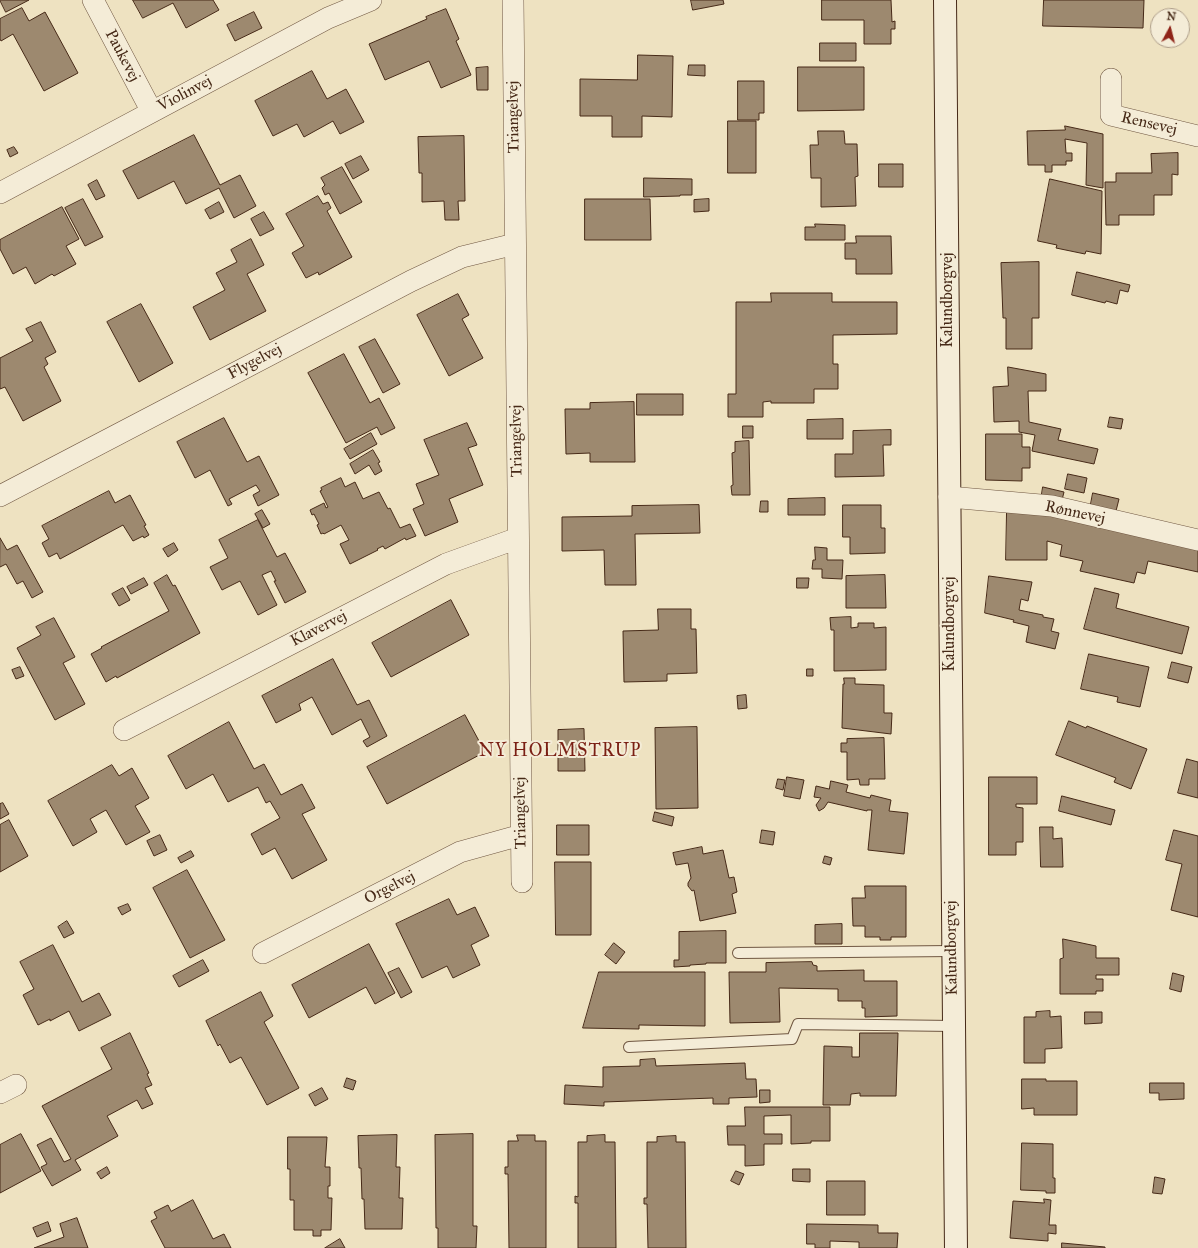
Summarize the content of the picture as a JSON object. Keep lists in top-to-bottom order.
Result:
{
  "streets": {
    "street": [
      "Paukevej",
      "Violinvej",
      "Triangelvej",
      "Rensevej",
      "Kalundborgvej",
      "Flygelvej",
      "Rønnevej",
      "Klavervej",
      "Orgelvej"
    ]
  },
  "crossings": [
    ["Paukevej", "Violinvej"],
    ["Triangelvej", "Flygelvej"],
    ["Triangelvej", "Klavervej"],
    ["Triangelvej", "Orgelvej"],
    ["Kalundborgvej", "Rønnevej"]
  ],
  "districts": ["NY HOLMSTRUP"],
  "north": "top"
}
